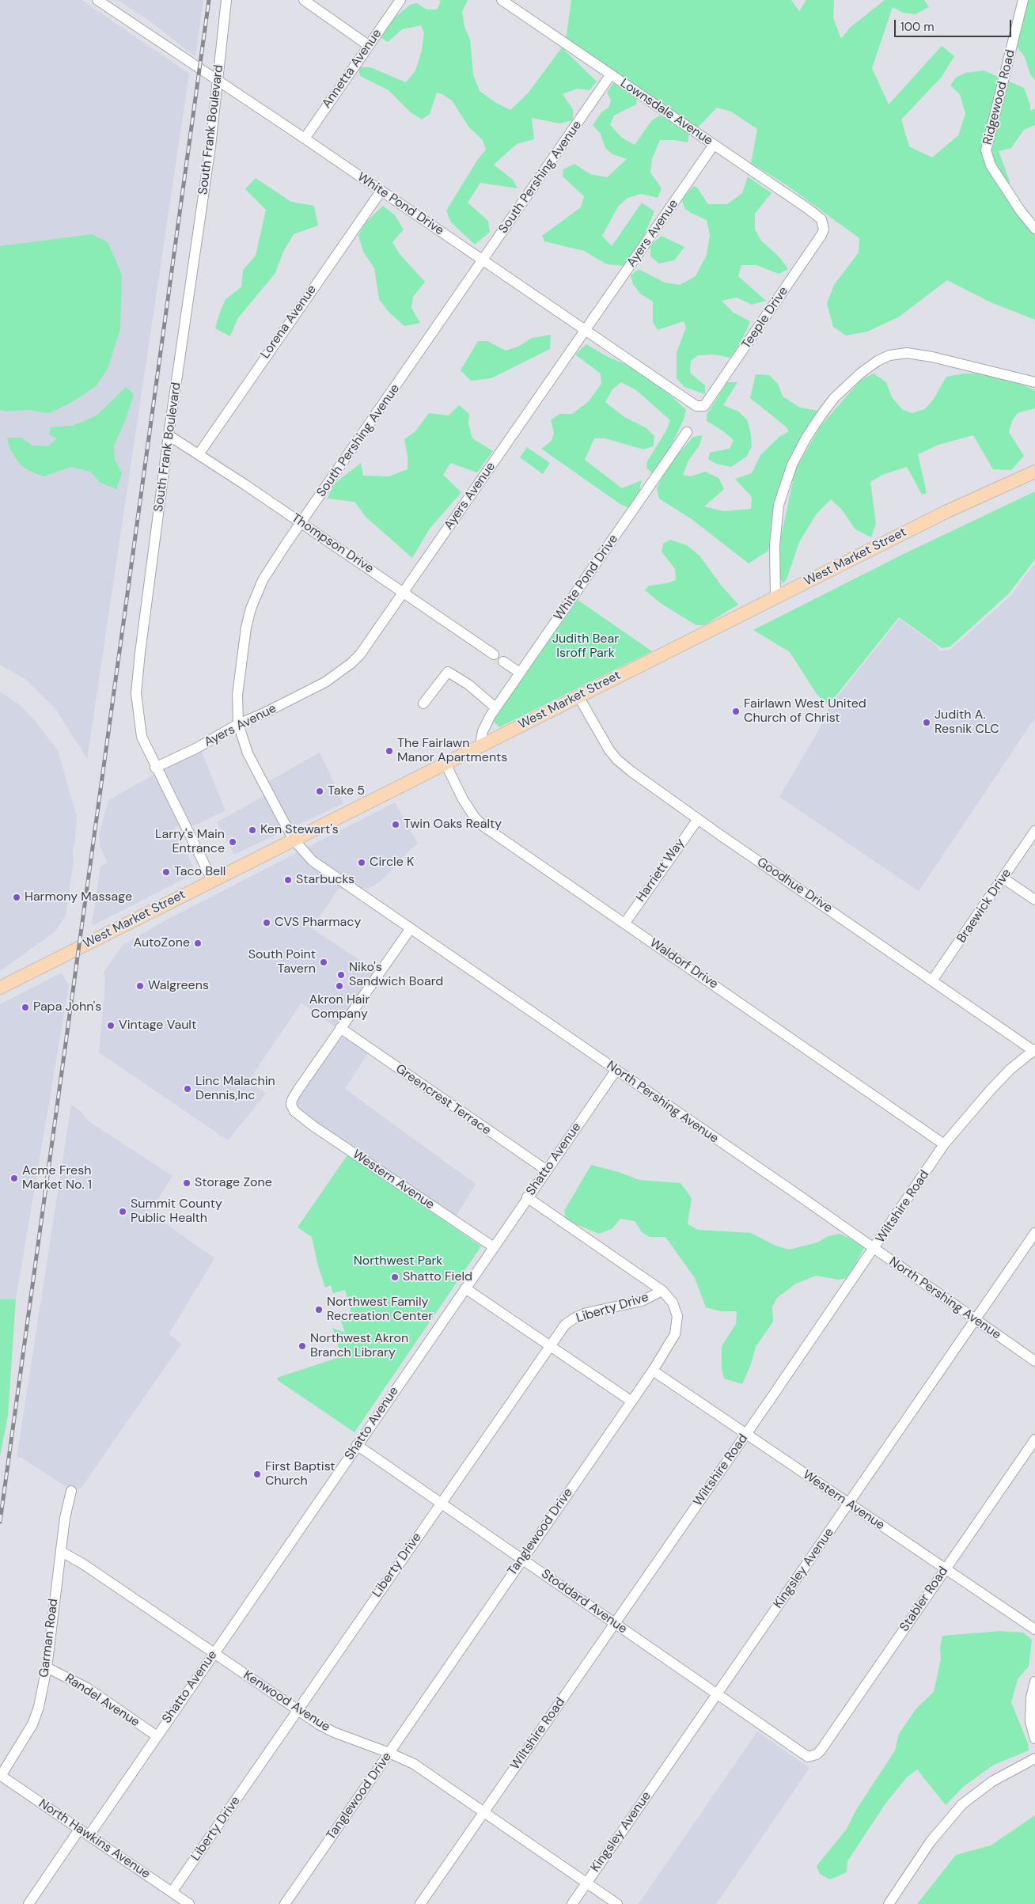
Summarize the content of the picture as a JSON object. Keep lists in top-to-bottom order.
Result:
{
  "streets": {
    "main road": ["West Market Street"],
    "street": [
      "Annetta Avenue",
      "Ridgewood Road",
      "Lownsdale Avenue",
      "South Frank Boulevard",
      "South Pershing Avenue",
      "White Pond Drive",
      "Ayers Avenue",
      "Teeple Drive",
      "Lorena Avenue",
      "Thompson Drive",
      "Harriett Way",
      "Goodhue Drive",
      "Braewick Drive",
      "Waldorf Drive",
      "Greencrest Terrace",
      "North Pershing Avenue",
      "Shatto Avenue",
      "Western Avenue",
      "Wiltshire Road",
      "Liberty Drive",
      "Tanglewood Drive",
      "Kingsley Avenue",
      "Stabler Road",
      "Stoddard Avenue",
      "Garman Road",
      "Randel Avenue",
      "Kenwood Avenue",
      "North Hawkins Avenue"
    ]
  },
  "crossings": [
    ["Annetta Avenue", "White Pond Drive"],
    ["Lownsdale Avenue", "South Pershing Avenue"],
    ["Lownsdale Avenue", "Ayers Avenue"],
    ["Lownsdale Avenue", "Teeple Drive"],
    ["South Frank Boulevard", "White Pond Drive"],
    ["South Frank Boulevard", "Ayers Avenue"],
    ["South Frank Boulevard", "Thompson Drive"],
    ["South Frank Boulevard", "West Market Street"],
    ["South Pershing Avenue", "White Pond Drive"],
    ["South Pershing Avenue", "Ayers Avenue"],
    ["South Pershing Avenue", "Thompson Drive"],
    ["South Pershing Avenue", "West Market Street"],
    ["South Pershing Avenue", "North Pershing Avenue"],
    ["White Pond Drive", "Ayers Avenue"],
    ["White Pond Drive", "Teeple Drive"],
    ["White Pond Drive", "Lorena Avenue"],
    ["White Pond Drive", "West Market Street"],
    ["Ayers Avenue", "Thompson Drive"],
    ["Lorena Avenue", "Thompson Drive"],
    ["West Market Street", "Goodhue Drive"],
    ["West Market Street", "Waldorf Drive"],
    ["West Market Street", "North Pershing Avenue"],
    ["Harriett Way", "Goodhue Drive"],
    ["Harriett Way", "Waldorf Drive"],
    ["Goodhue Drive", "Braewick Drive"],
    ["Goodhue Drive", "Wiltshire Road"],
    ["Waldorf Drive", "Wiltshire Road"],
    ["Greencrest Terrace", "Shatto Avenue"],
    ["Greencrest Terrace", "Western Avenue"],
    ["North Pershing Avenue", "Shatto Avenue"],
    ["North Pershing Avenue", "Wiltshire Road"],
    ["North Pershing Avenue", "Kingsley Avenue"],
    ["Shatto Avenue", "Western Avenue"],
    ["Shatto Avenue", "Tanglewood Drive"],
    ["Shatto Avenue", "Stoddard Avenue"],
    ["Shatto Avenue", "Randel Avenue"],
    ["Shatto Avenue", "Kenwood Avenue"],
    ["Shatto Avenue", "North Hawkins Avenue"],
    ["Western Avenue", "Wiltshire Road"],
    ["Western Avenue", "Tanglewood Drive"],
    ["Western Avenue", "Kingsley Avenue"],
    ["Western Avenue", "Stabler Road"],
    ["Wiltshire Road", "Stoddard Avenue"],
    ["Wiltshire Road", "Kenwood Avenue"],
    ["Liberty Drive", "Tanglewood Drive"],
    ["Liberty Drive", "Stoddard Avenue"],
    ["Liberty Drive", "Kenwood Avenue"],
    ["Liberty Drive", "North Hawkins Avenue"],
    ["Tanglewood Drive", "Stoddard Avenue"],
    ["Tanglewood Drive", "Kenwood Avenue"],
    ["Kingsley Avenue", "Stoddard Avenue"],
    ["Kingsley Avenue", "Kenwood Avenue"],
    ["Stabler Road", "Stoddard Avenue"],
    ["Garman Road", "Randel Avenue"],
    ["Garman Road", "Kenwood Avenue"],
    ["Garman Road", "North Hawkins Avenue"]
  ],
  "parks": ["Judith Bear Isroff Park", "Northwest Park"],
  "places": [
    "Fairlawn West United Church of Christ",
    "Judith A. Resnik CLC",
    "The Fairlawn Manor Apartments",
    "Take 5",
    "Twin Oaks Realty",
    "Ken Stewart's",
    "Larry's Main Entrance",
    "Circle K",
    "Taco Bell",
    "Starbucks",
    "Harmony Massage",
    "CVS Pharmacy",
    "AutoZone",
    "South Point Tavern",
    "Niko's Sandwich Board",
    "Walgreens",
    "Akron Hair Company",
    "Papa John's",
    "Vintage Vault",
    "Linc Malachin Dennis,Inc",
    "Acme Fresh Market No. 1",
    "Storage Zone",
    "Summit County Public Health",
    "Shatto Field",
    "Northwest Family Recreation Center",
    "Northwest Akron Branch Library",
    "First Baptist Church"
  ],
  "scale_bar": "100 m"
}
